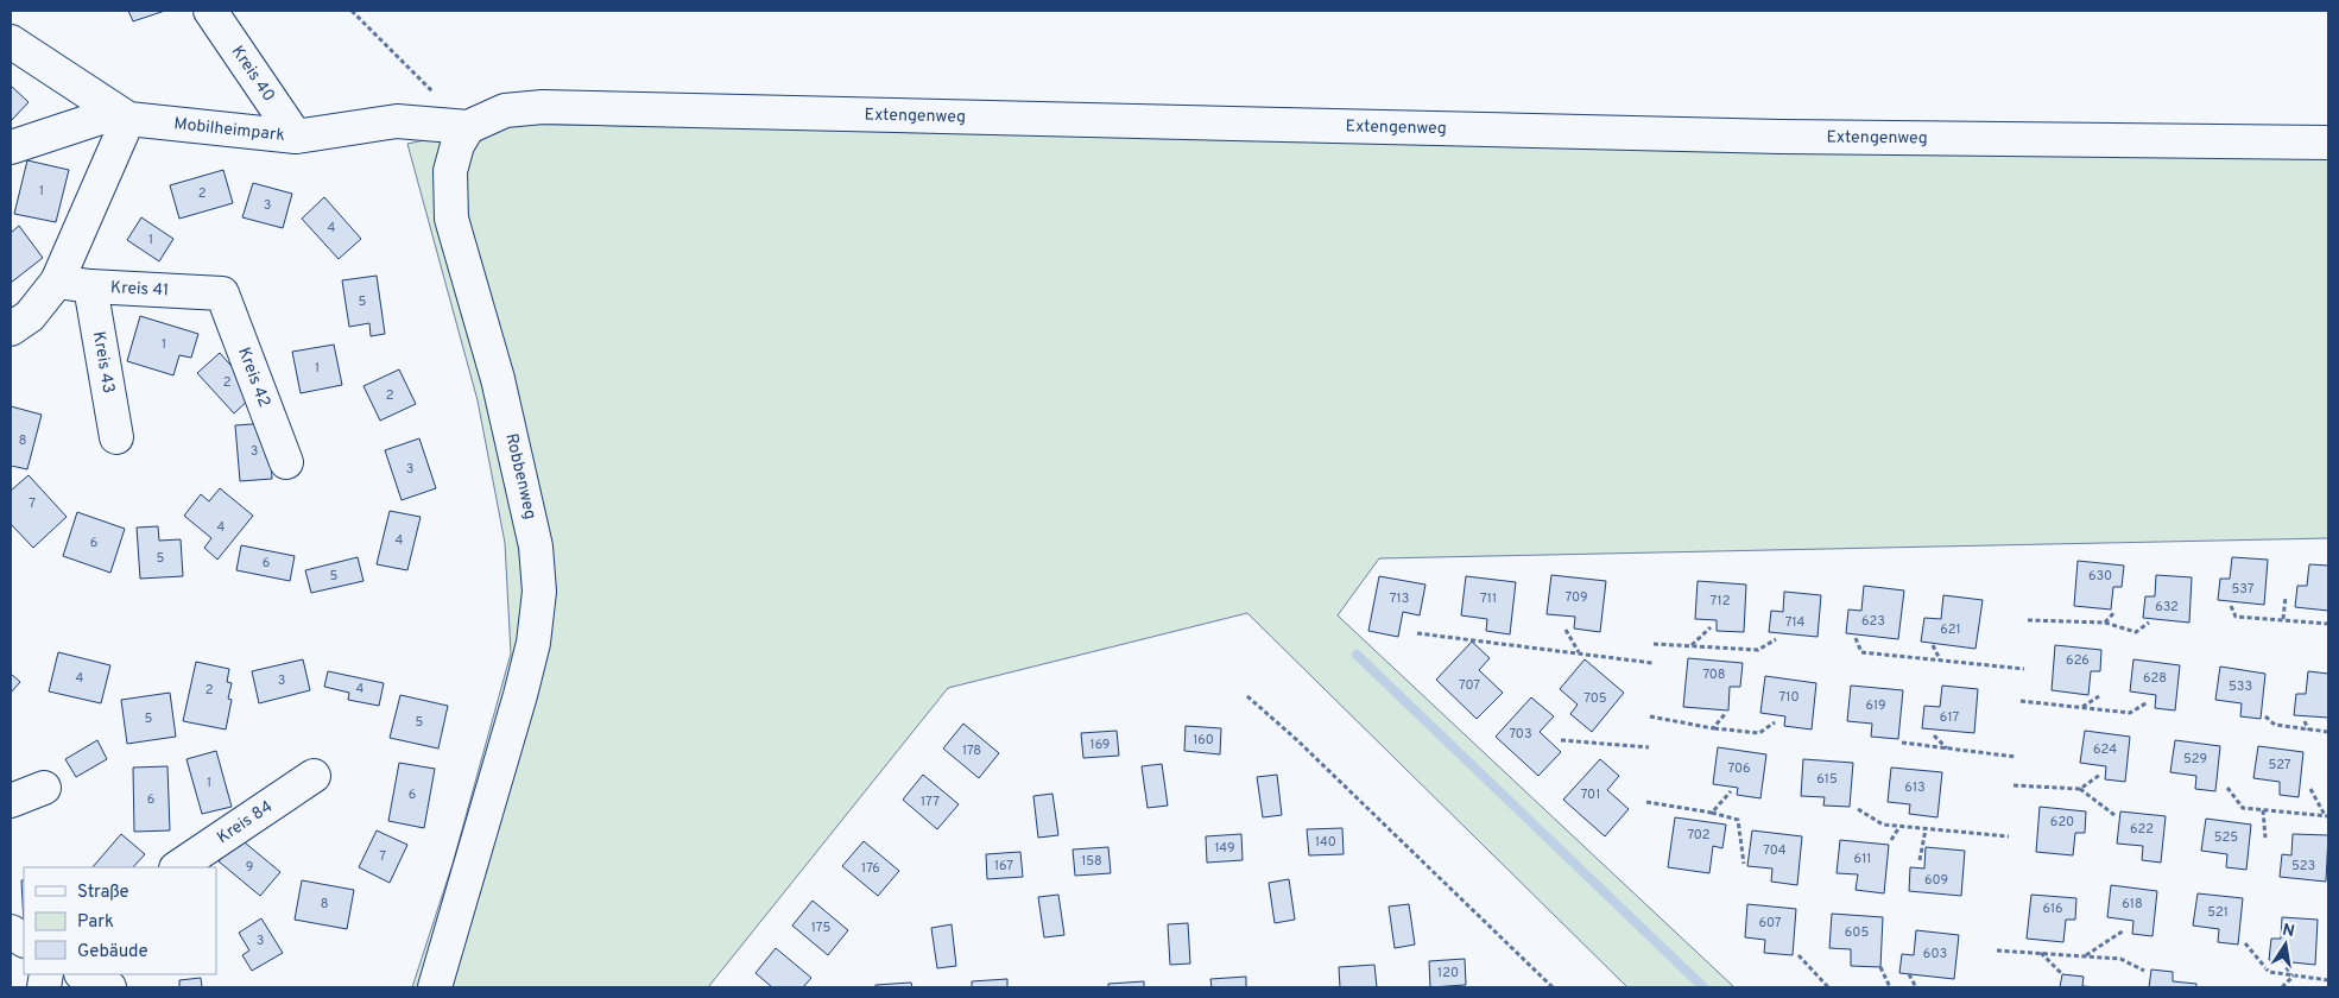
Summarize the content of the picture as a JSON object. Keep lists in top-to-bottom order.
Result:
{
  "streets": {
    "street": [
      "Kreis 40",
      "Extengenweg",
      "Mobilheimpark",
      "Kreis 41",
      "Kreis 43",
      "Kreis 42",
      "Robbenweg",
      "Kreis 84"
    ]
  },
  "crossings": [
    ["Kreis 40", "Mobilheimpark"],
    ["Extengenweg", "Mobilheimpark"],
    ["Extengenweg", "Robbenweg"],
    ["Mobilheimpark", "Robbenweg"],
    ["Kreis 41", "Kreis 43"],
    ["Kreis 41", "Kreis 42"]
  ],
  "house_numbers": [
    "1",
    "2",
    "3",
    "4",
    "1",
    "5",
    "1",
    "1",
    "2",
    "2",
    "8",
    "3",
    "3",
    "7",
    "4",
    "4",
    "6",
    "5",
    "6",
    "5",
    "630",
    "537",
    "709",
    "713",
    "711",
    "712",
    "632",
    "623",
    "714",
    "621",
    "626",
    "708",
    "4",
    "628",
    "3",
    "707",
    "533",
    "4",
    "2",
    "710",
    "705",
    "619",
    "617",
    "5",
    "5",
    "703",
    "160",
    "169",
    "624",
    "178",
    "529",
    "527",
    "706",
    "615",
    "1",
    "613",
    "6",
    "701",
    "6",
    "177",
    "620",
    "622",
    "702",
    "525",
    "140",
    "149",
    "704",
    "7",
    "611",
    "158",
    "167",
    "523",
    "9",
    "176",
    "609",
    "8",
    "618",
    "616",
    "521",
    "607",
    "175",
    "605",
    "3",
    "603",
    "120"
  ],
  "legend": ["Straße", "Park", "Gebäude"],
  "north": "top"
}
